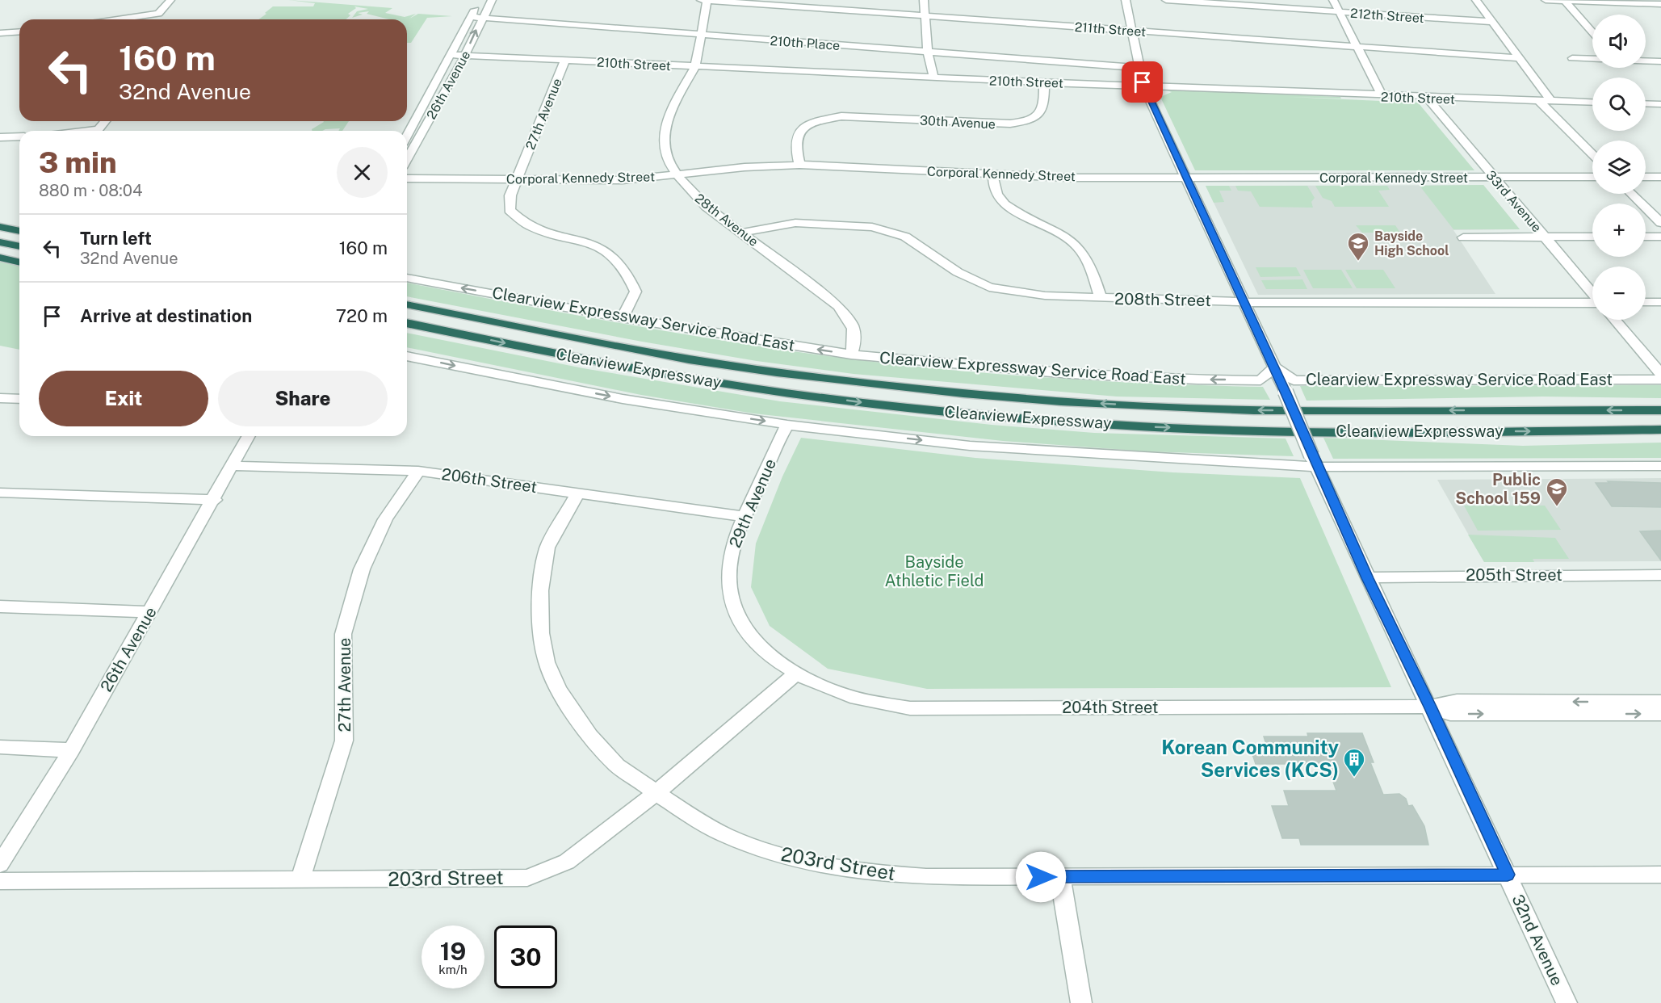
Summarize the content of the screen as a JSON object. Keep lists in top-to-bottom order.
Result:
{
  "streets": {
    "highway": ["Clearview Expressway"],
    "street": [
      "212th Street",
      "211th Street",
      "210th Place",
      "210th Street",
      "26th Avenue",
      "27th Avenue",
      "30th Avenue",
      "Corporal Kennedy Street",
      "33rd Avenue",
      "28th Avenue",
      "208th Street",
      "Clearview Expressway Service Road East",
      "206th Street",
      "29th Avenue",
      "205th Street",
      "204th Street",
      "203rd Street",
      "32nd Avenue"
    ]
  },
  "crossings": [
    ["211th Street", "28th Avenue"],
    ["211th Street", "32nd Avenue"],
    ["210th Place", "26th Avenue"],
    ["210th Place", "28th Avenue"],
    ["210th Place", "32nd Avenue"],
    ["210th Street", "26th Avenue"],
    ["210th Street", "27th Avenue"],
    ["210th Street", "30th Avenue"],
    ["210th Street", "33rd Avenue"],
    ["210th Street", "28th Avenue"],
    ["210th Street", "32nd Avenue"],
    ["26th Avenue", "206th Street"],
    ["27th Avenue", "Corporal Kennedy Street"],
    ["27th Avenue", "Clearview Expressway Service Road East"],
    ["27th Avenue", "206th Street"],
    ["27th Avenue", "203rd Street"],
    ["30th Avenue", "Corporal Kennedy Street"],
    ["Corporal Kennedy Street", "33rd Avenue"],
    ["Corporal Kennedy Street", "28th Avenue"],
    ["Corporal Kennedy Street", "32nd Avenue"],
    ["28th Avenue", "208th Street"],
    ["28th Avenue", "Clearview Expressway Service Road East"],
    ["208th Street", "32nd Avenue"],
    ["Clearview Expressway Service Road East", "32nd Avenue"],
    ["Clearview Expressway", "29th Avenue"],
    ["Clearview Expressway", "32nd Avenue"],
    ["206th Street", "29th Avenue"],
    ["29th Avenue", "204th Street"],
    ["205th Street", "32nd Avenue"],
    ["204th Street", "32nd Avenue"],
    ["203rd Street", "32nd Avenue"]
  ],
  "one_way": ["Clearview Expressway Service Road East"],
  "parks": ["Bayside Athletic Field"],
  "places": {
    "school or university": ["Bayside High School", "Public School 159"],
    "building": ["Korean Community Services (KCS)"]
  },
  "page": {
    "map_buttons": ["+", "−"],
    "turn": ["160 m", "32nd Avenue"],
    "heading": ["3 min", "880 m · 08:04"],
    "list": [
      {
        "name": "Turn left",
        "note": "32nd Avenue",
        "value": "160 m"
      },
      {
        "name": "Arrive at destination",
        "value": "720 m"
      }
    ],
    "buttons": ["Exit", "Share"],
    "speed": "19 km/h",
    "limit": "30"
  }
}
